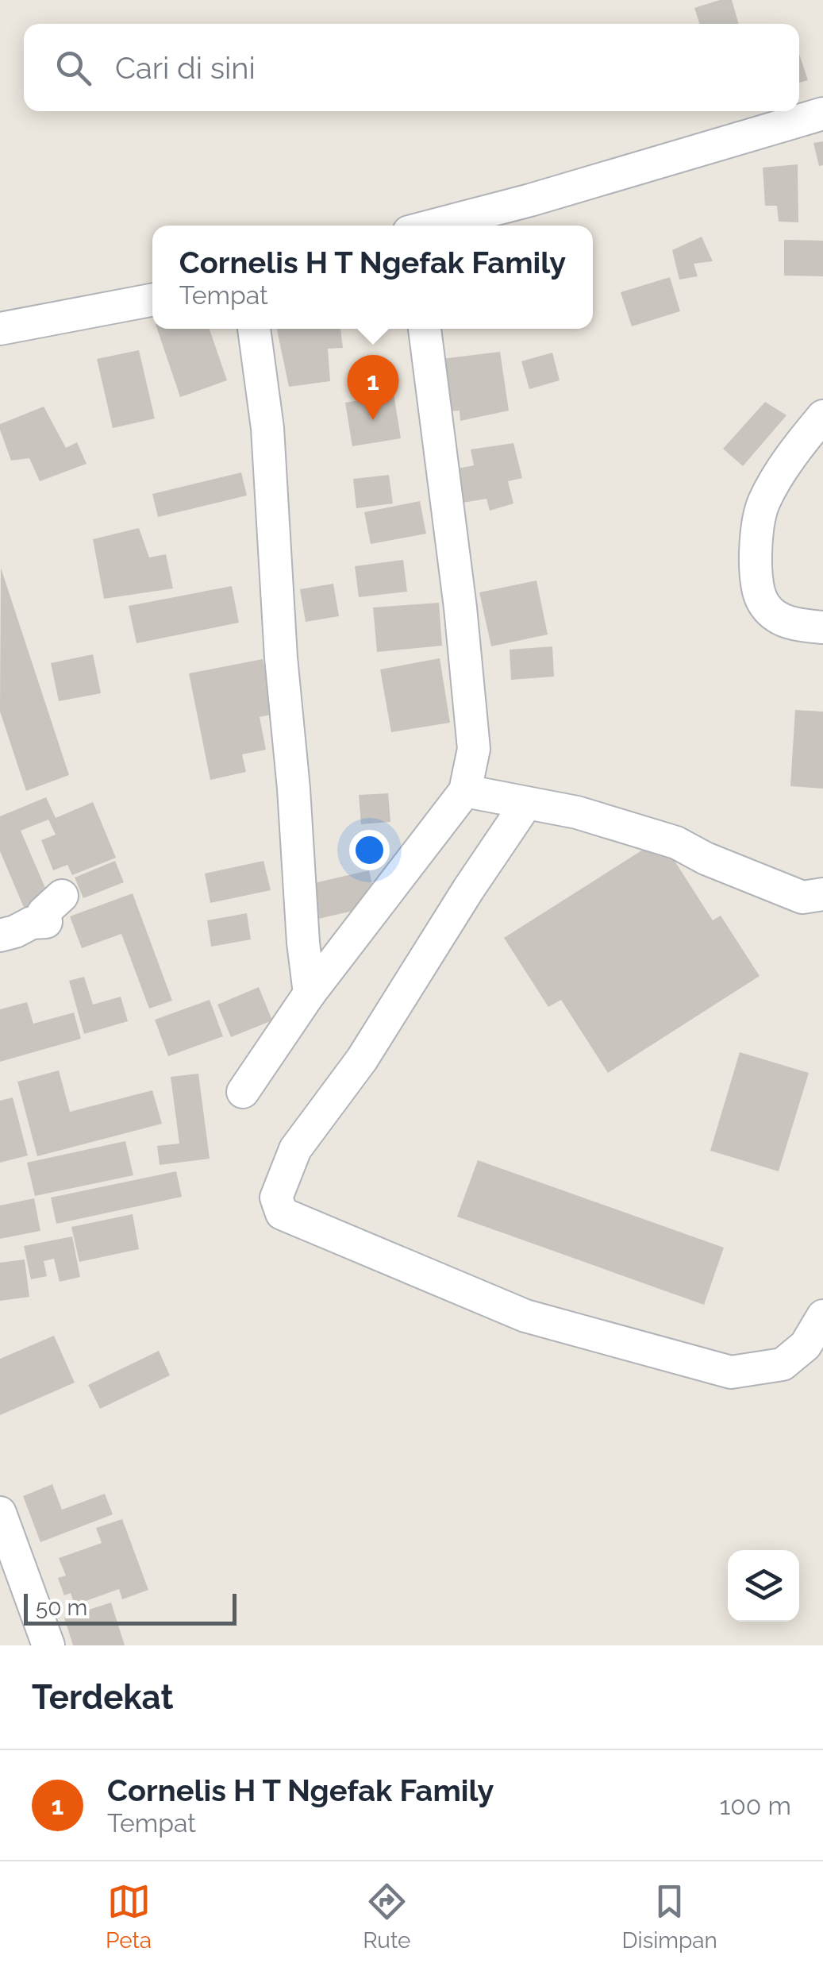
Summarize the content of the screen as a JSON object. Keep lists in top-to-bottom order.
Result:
{
  "scale_bar": "50 m",
  "page": {
    "search": "Cari di sini",
    "popup": ["Cornelis H T Ngefak Family", "Tempat"],
    "pins": "1",
    "scale": "50 m",
    "heading": "Terdekat",
    "list": [
      {
        "mark": "1",
        "name": "Cornelis H T Ngefak Family",
        "note": "Tempat",
        "value": "100 m"
      }
    ],
    "nav": ["Peta", "Rute", "Disimpan"]
  }
}
